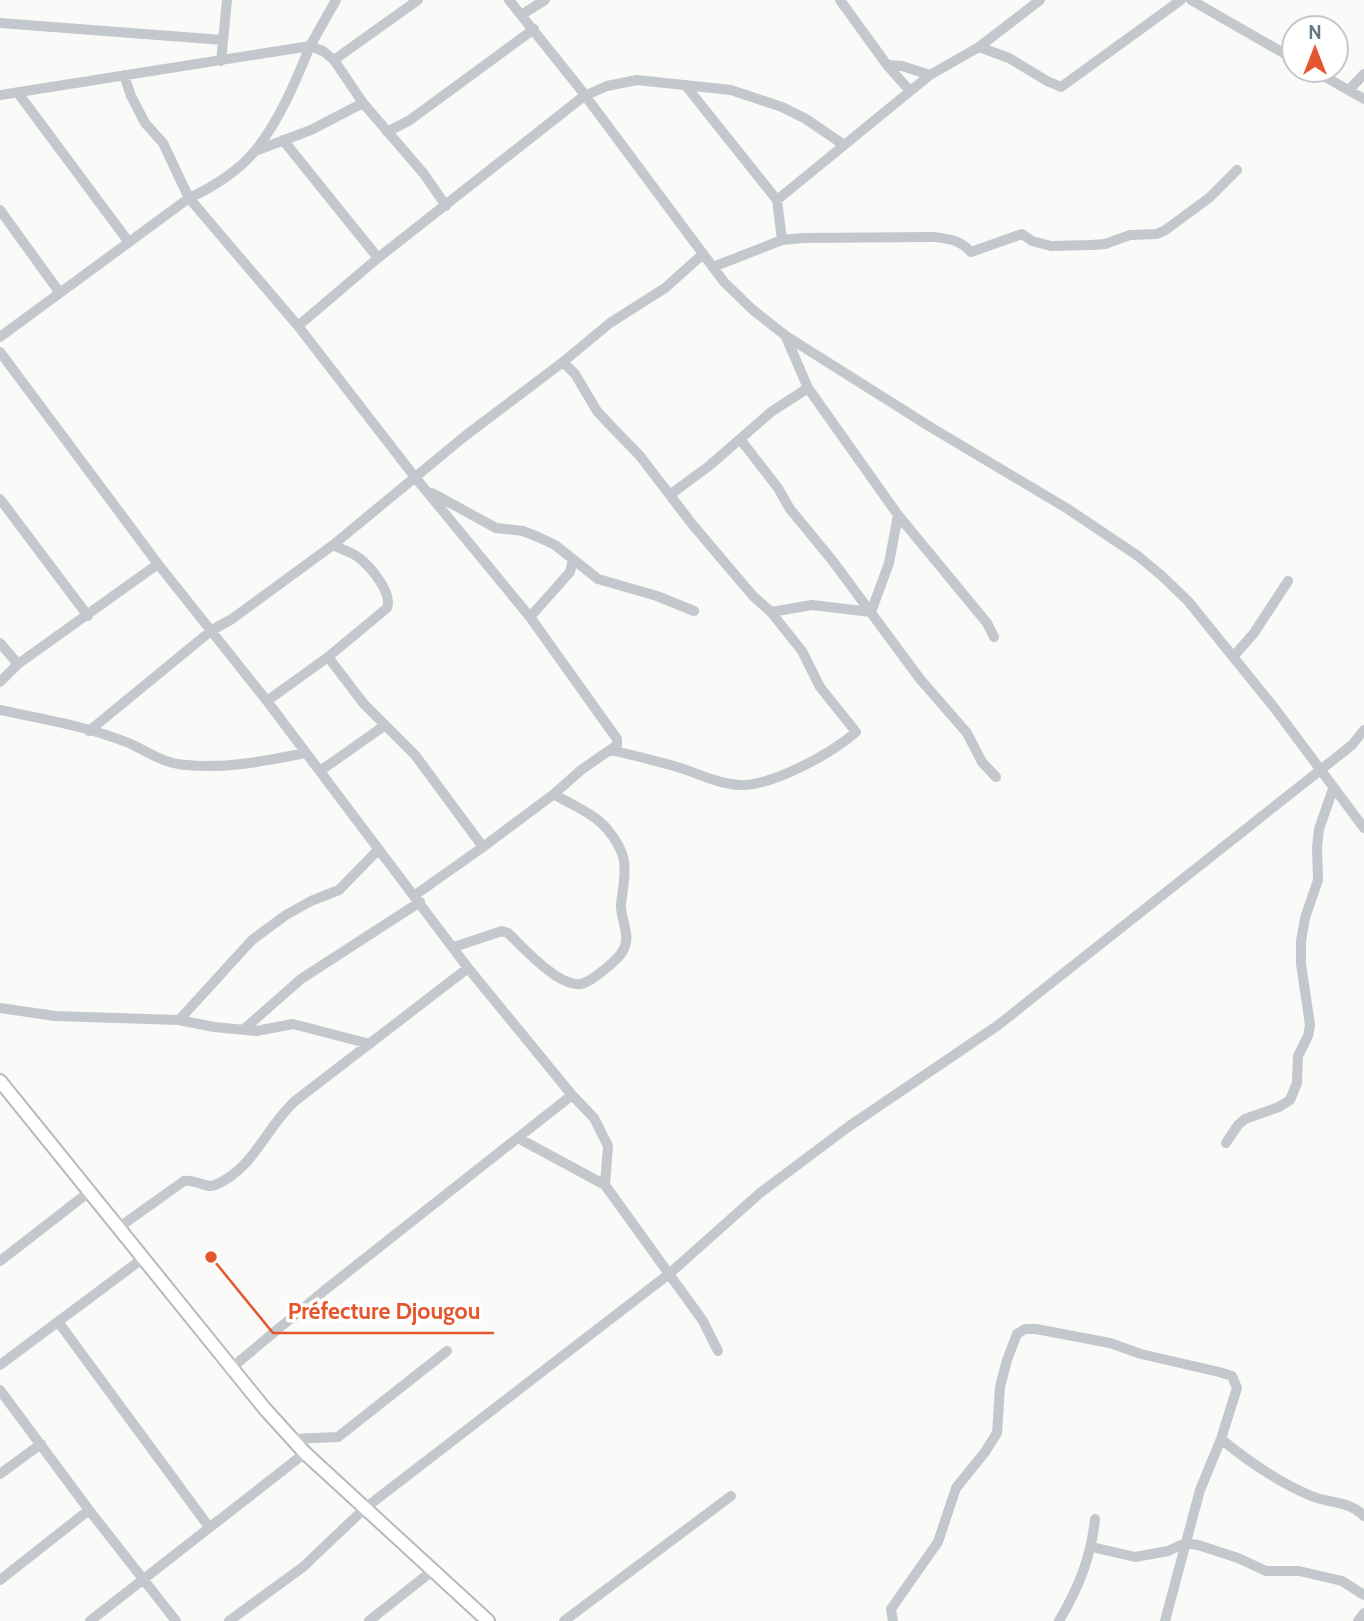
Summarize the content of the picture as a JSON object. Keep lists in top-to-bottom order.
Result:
{
  "places": ["Préfecture Djougou"],
  "north": "top"
}
